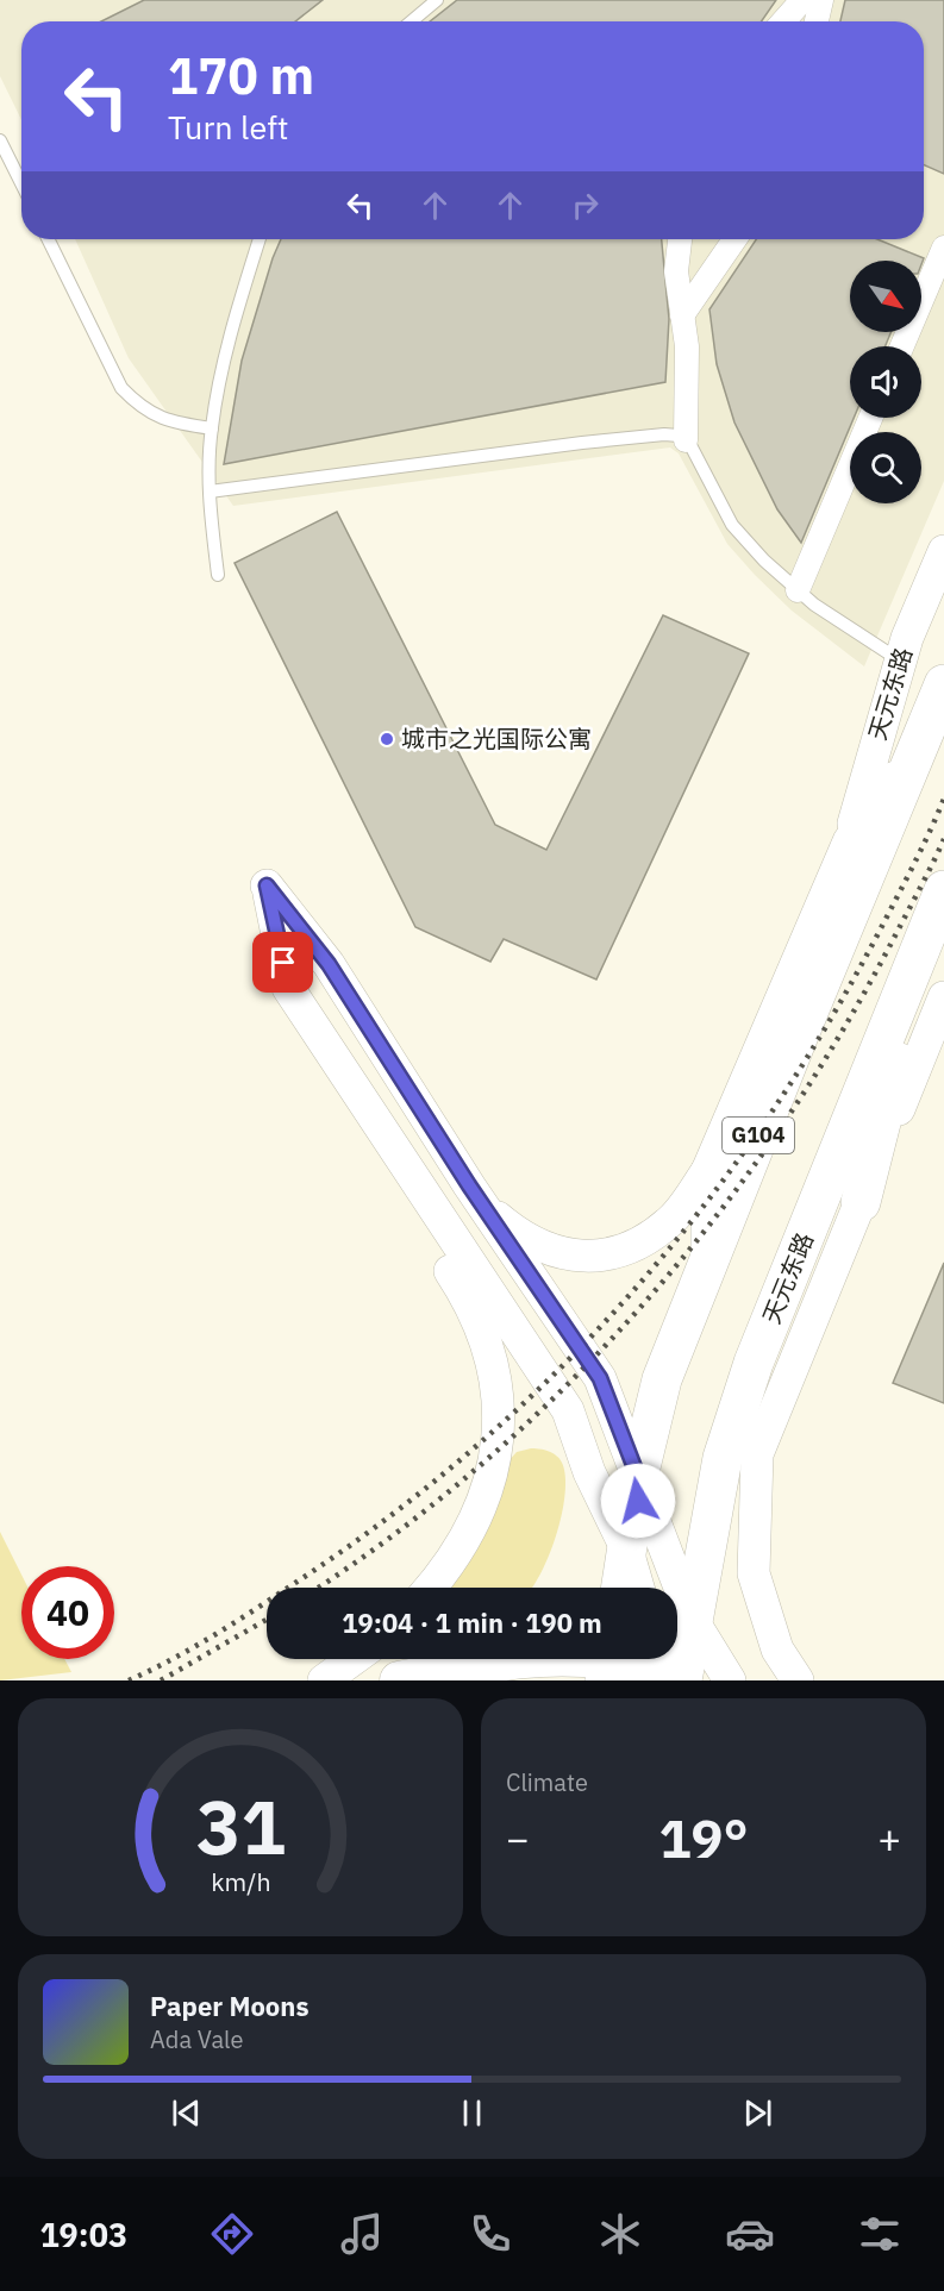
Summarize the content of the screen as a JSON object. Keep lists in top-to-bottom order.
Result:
{
  "streets": {
    "highway": ["天元东路", "G104"]
  },
  "places": ["城市之光国际公寓"],
  "north": "bottom right",
  "page": {
    "turn": ["170 m", "Turn left"],
    "limit": "40",
    "trip": "19:04 · 1 min · 190 m",
    "tile": "Climate",
    "heat": ["−", "19°", "+"],
    "song": ["Paper Moons", "Ada Vale"],
    "tabs": "19:03",
    "gauge": ["31", "km/h"]
  }
}
